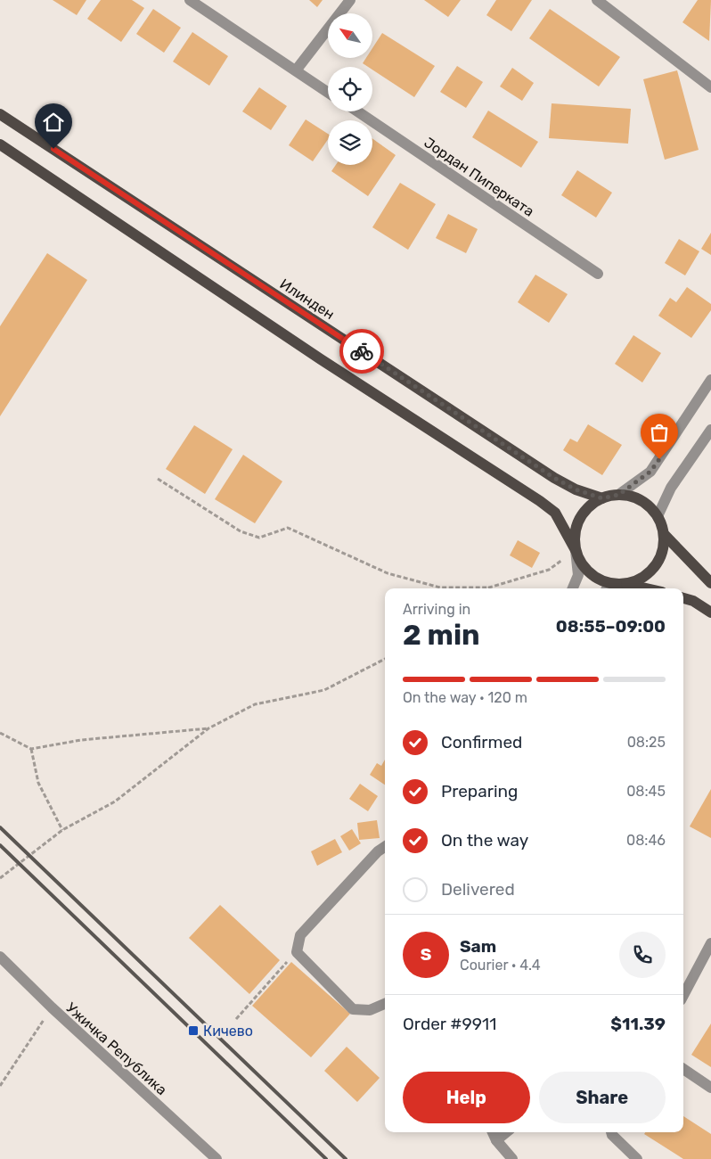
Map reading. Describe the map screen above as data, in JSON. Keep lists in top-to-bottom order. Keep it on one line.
{"streets":{"main road":["Илинден"],"street":["Јордан Пиперката","Ужичка Република"]},"places":{"transit":["Кичево"]},"north":"top left","page":{"heading":["2 min","Arriving in","08:55–09:00"],"panel":["Sam","Courier · 4.4","Order #9911","$11.39"],"bar":"On the way · 120 m","list":[["Confirmed","08:25"],["Preparing","08:45"],["On the way","08:46"],"Delivered"],"round":"S","buttons":["Help","Share"]}}
